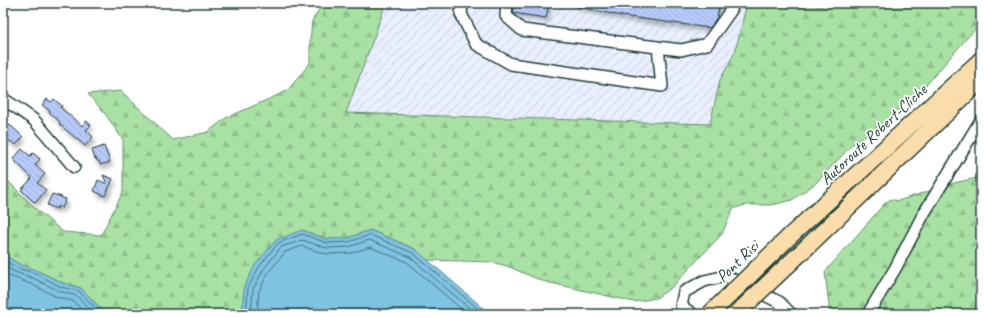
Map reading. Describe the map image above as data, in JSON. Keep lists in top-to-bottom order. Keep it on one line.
{"streets":{"highway":["Autoroute Robert-Cliche","Pont Risi"]},"crossings":[["Autoroute Robert-Cliche","Pont Risi"]]}
